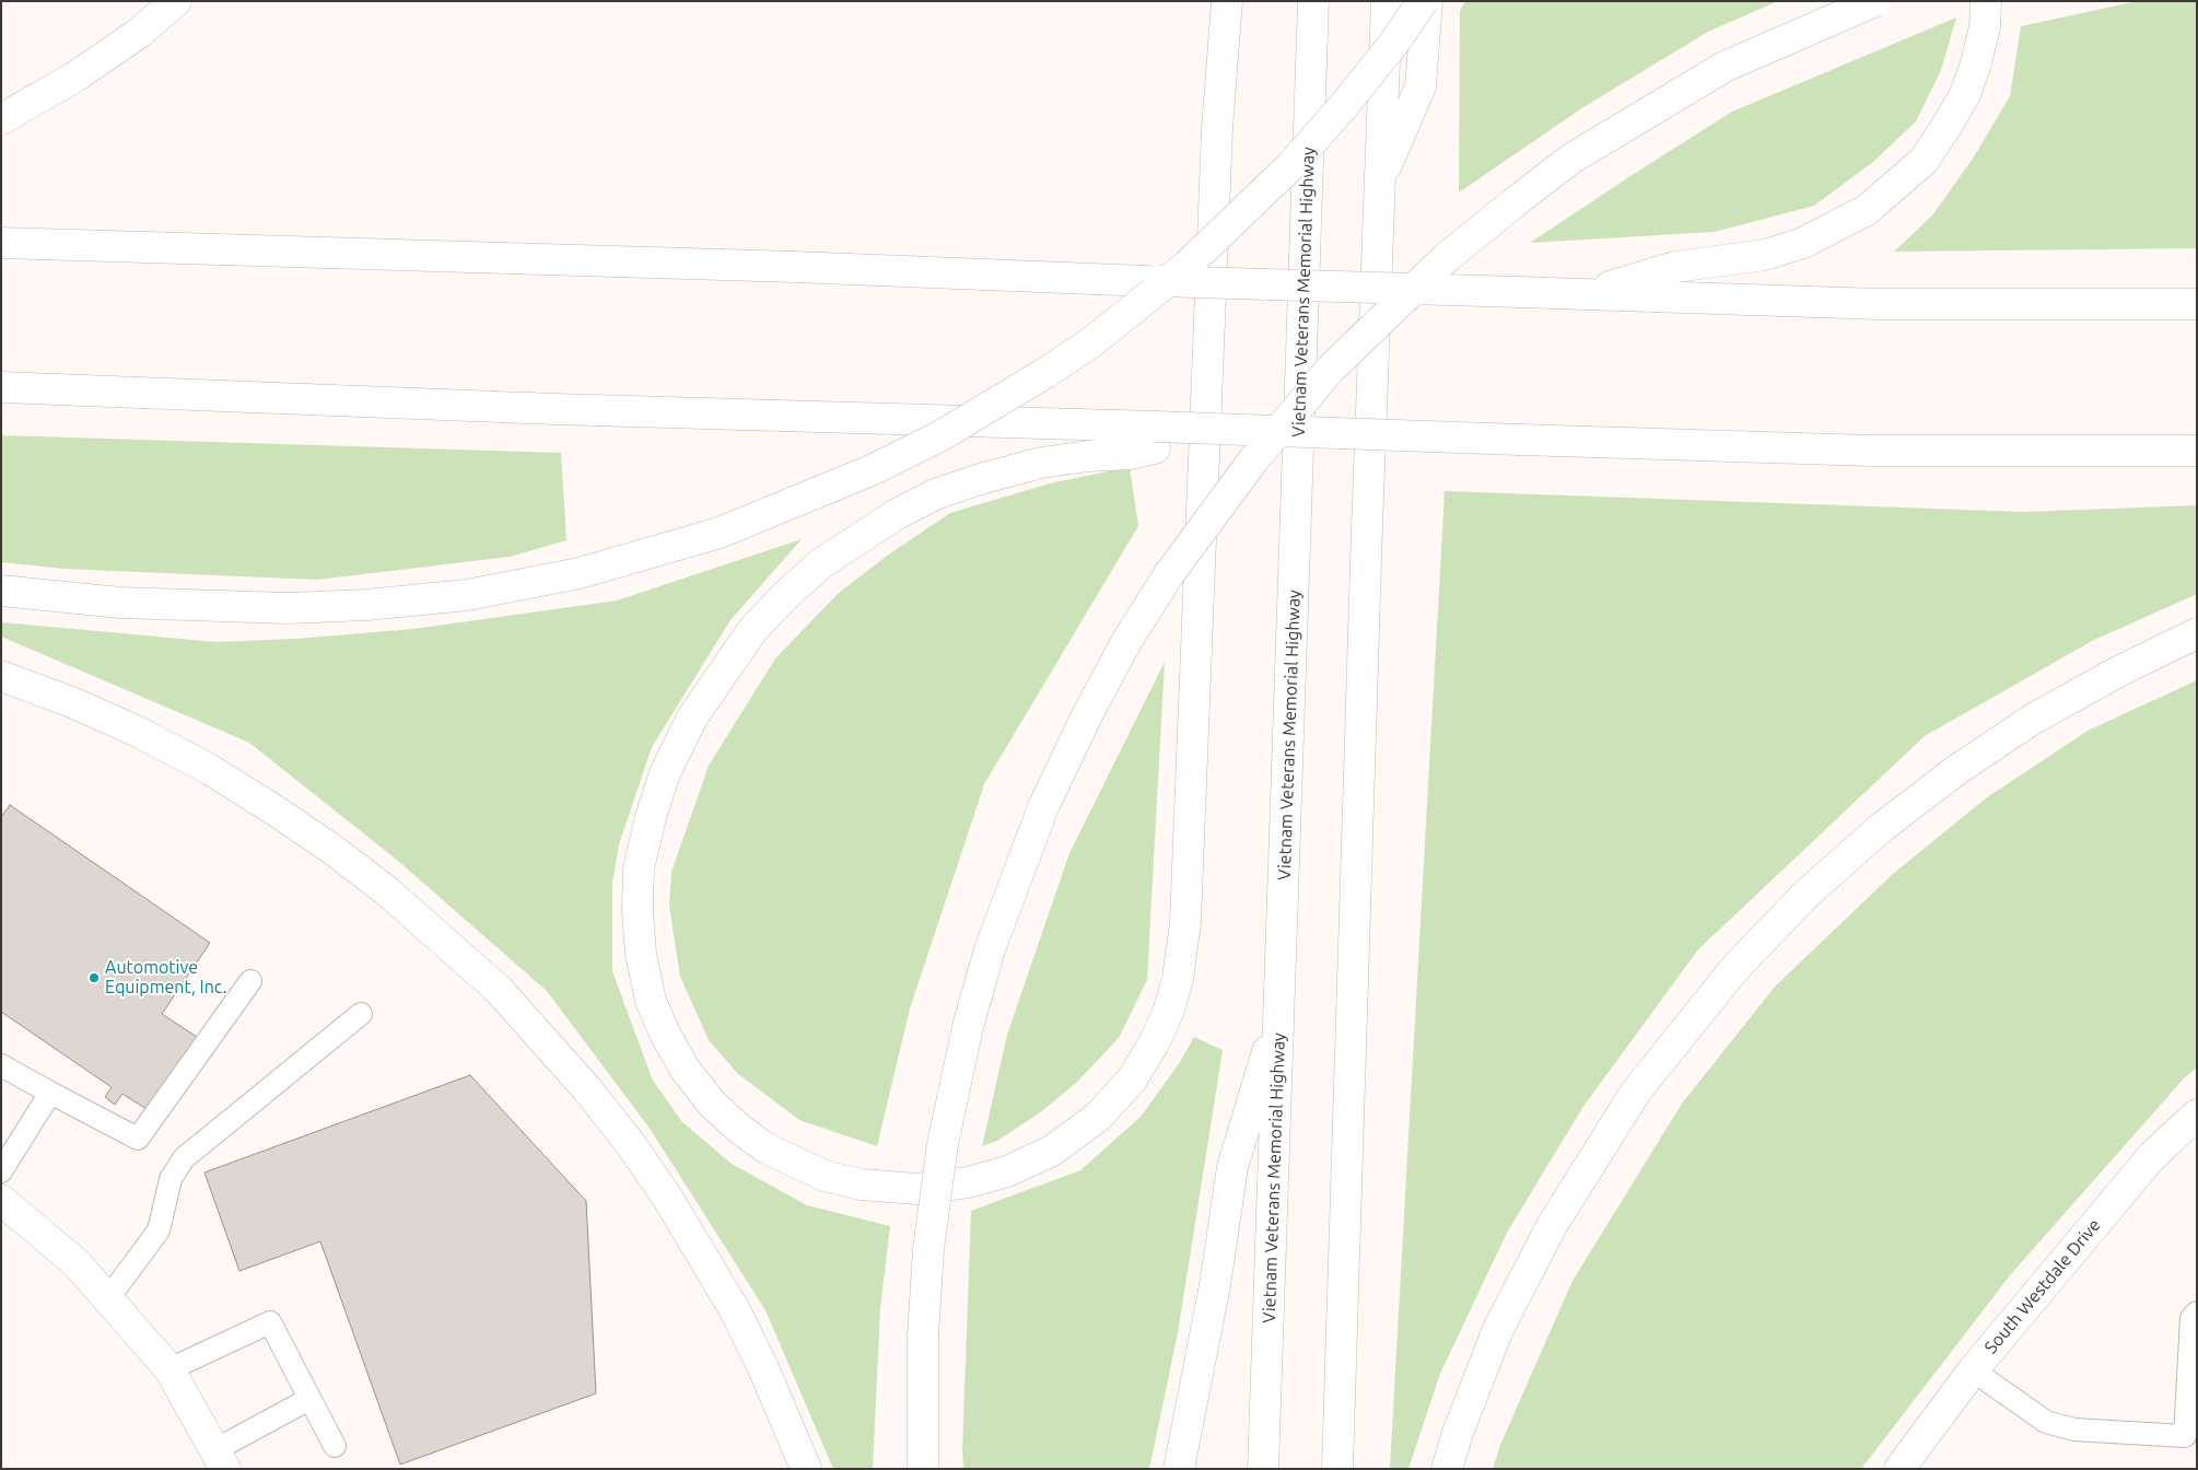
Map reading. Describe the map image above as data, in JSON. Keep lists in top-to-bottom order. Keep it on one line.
{"streets":{"main road":["Vietnam Veterans Memorial Highway","South Westdale Drive"]},"places":["Automotive Equipment, Inc."]}
